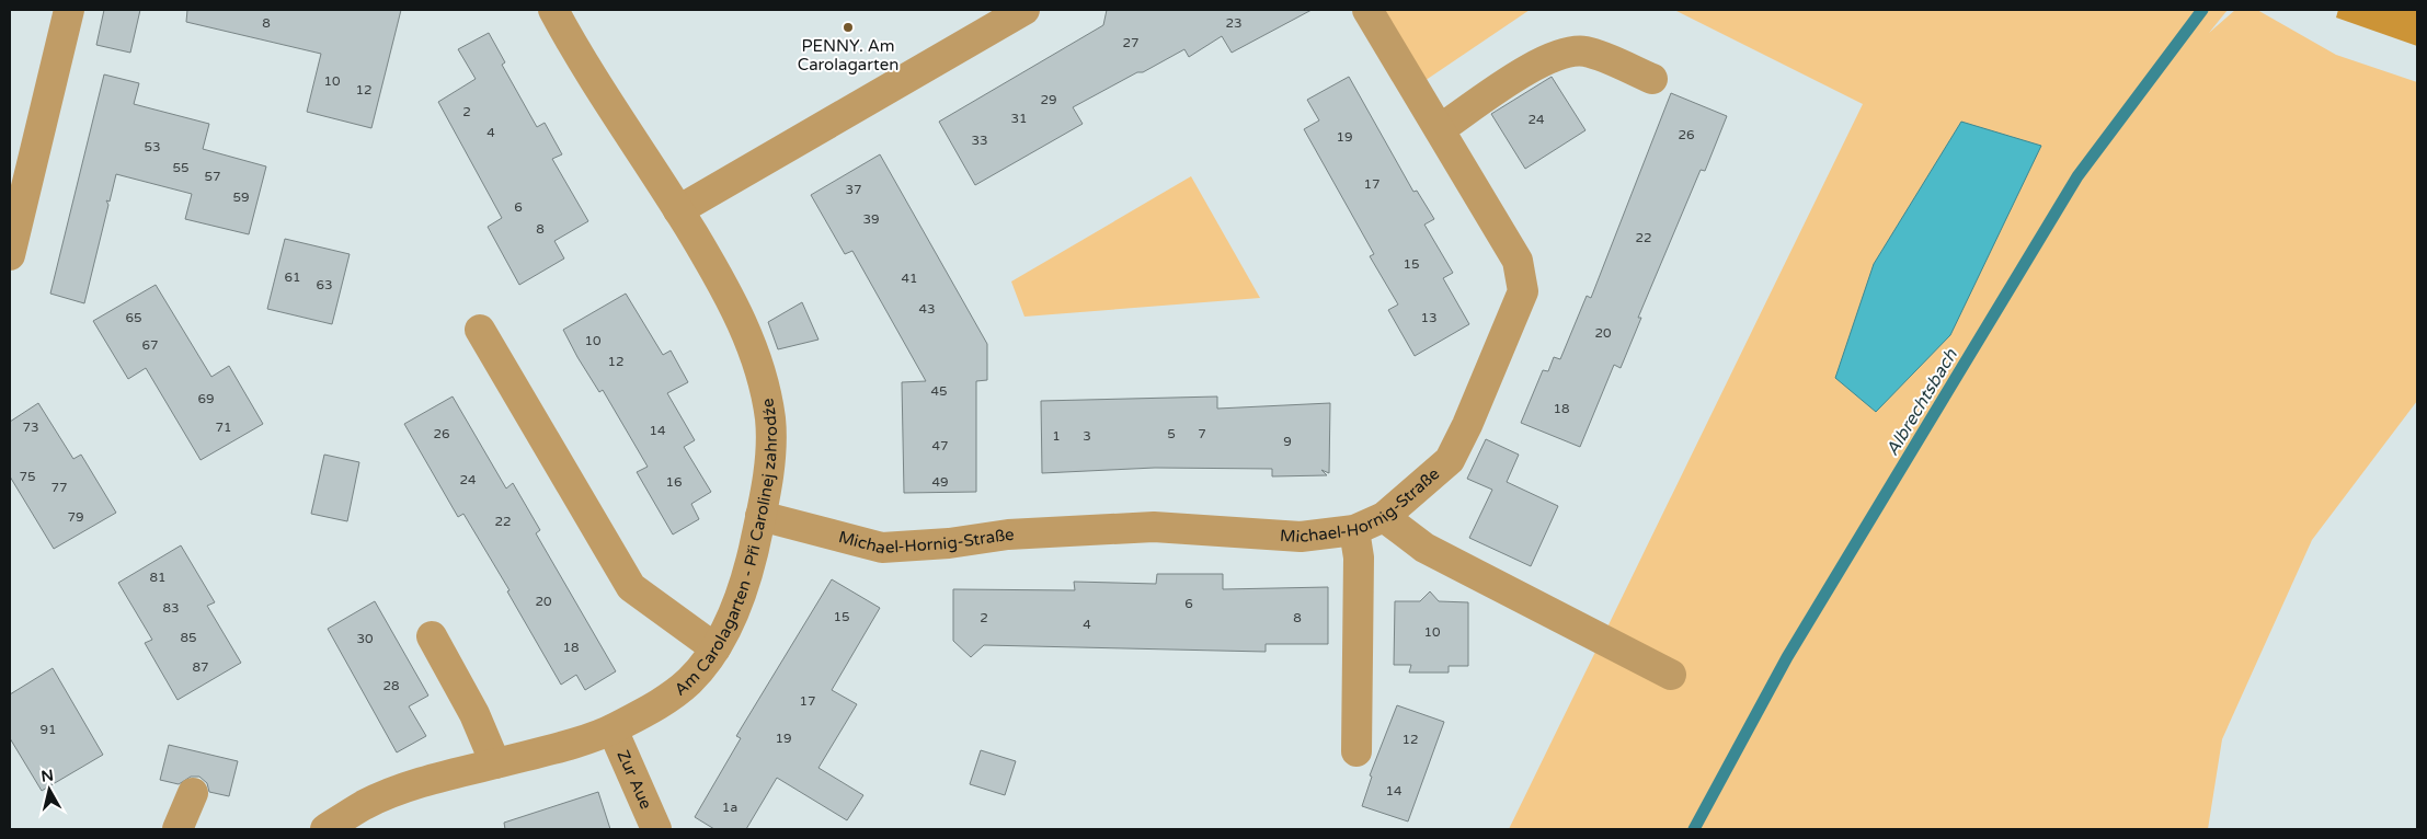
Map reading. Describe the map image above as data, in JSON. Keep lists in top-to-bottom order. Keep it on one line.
{"streets":{"street":["Michael-Hornig-Straße","Am Carolagarten - Při Carolinej zahrodźe","Zur Aue"]},"crossings":[["Michael-Hornig-Straße","Am Carolagarten - Při Carolinej zahrodźe"],["Am Carolagarten - Při Carolinej zahrodźe","Zur Aue"]],"water":["Albrechtsbach"],"places":["PENNY. Am Carolagarten"],"house_numbers":["8","23","27","10","12","29","2","31","24","4","26","19","33","53","55","57","17","37","59","6","39","8","22","15","61","41","63","43","65","13","20","10","67","12","45","69","18","73","71","14","26","5","7","1","3","9","47","75","24","16","49","77","79","22","81","20","6","83","15","2","8","4","10","85","30","18","87","28","17","91","19","12","14","1a"],"north":"top"}
